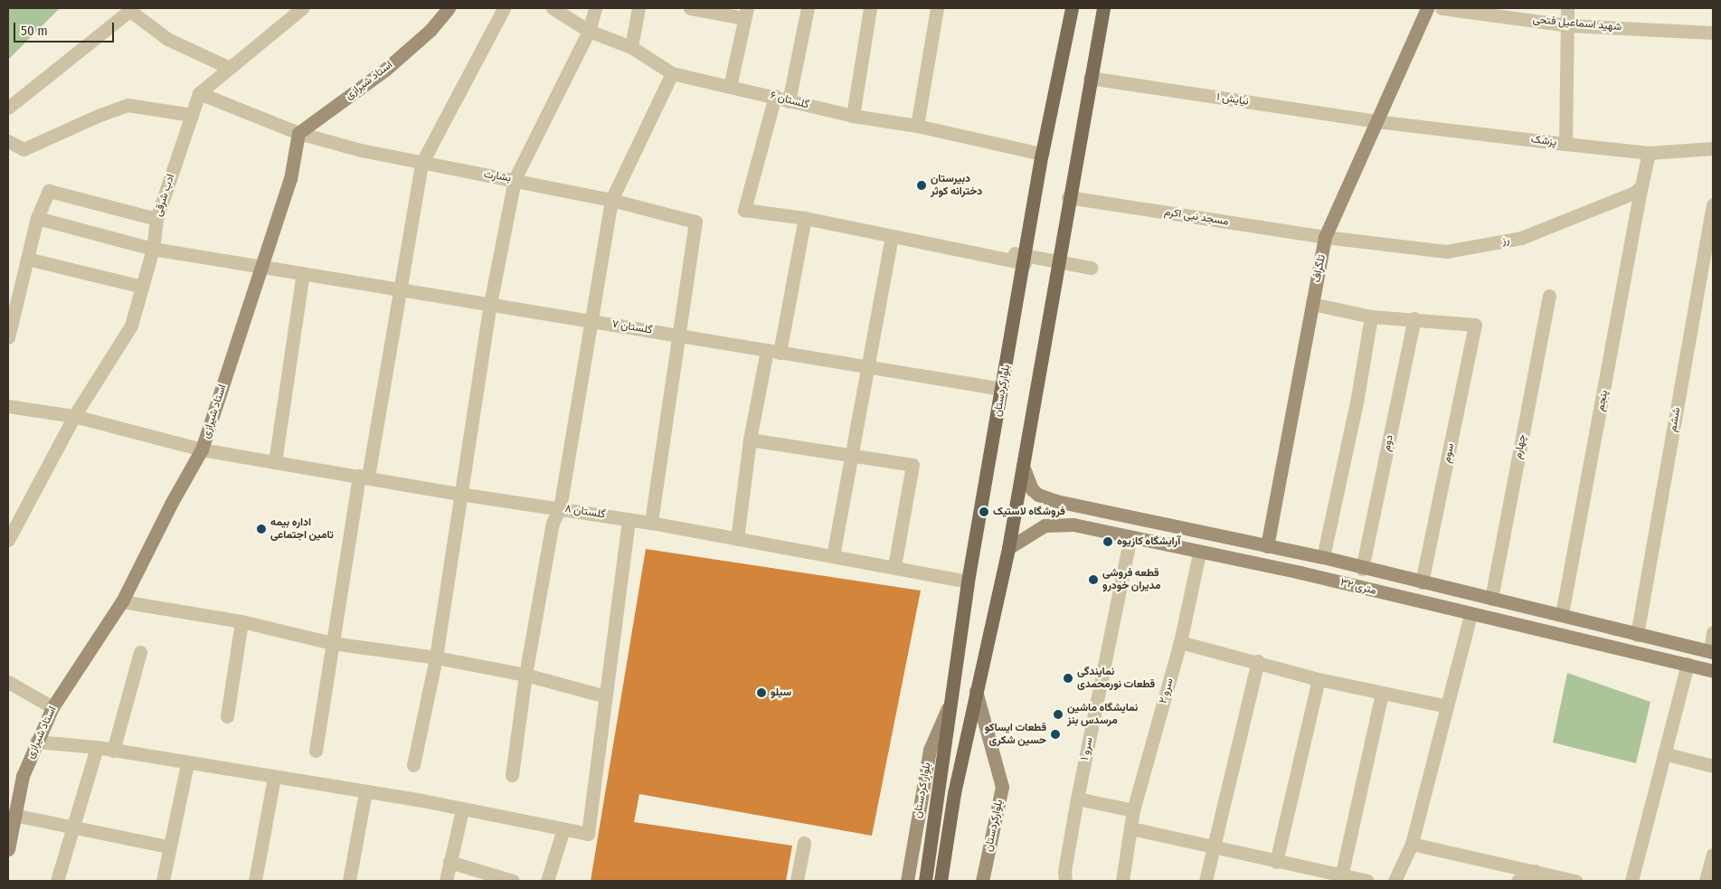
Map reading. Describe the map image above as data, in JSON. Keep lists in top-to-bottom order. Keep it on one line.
{"streets":{"main road":["بلوارکردستان"],"street":["شهید اسماعیل فتحی","استاد شیرازی","نیایش ۱","گلستان ۶","پزشک","بشارت","ادب شرقی","مسجد نبی اکرم","رز","تلگراف","گلستان ۷","پنجم","ششم","دوم","چهارم","سوم","گلستان ۸","۳۲ متری","سرو ۲","سرو ۱","بلوار کردستان"]},"crossings":[["استاد شیرازی","بشارت"],["استاد شیرازی","گلستان ۷"],["استاد شیرازی","گلستان ۸"],["نیایش ۱","پزشک"],["نیایش ۱","تلگراف"],["نیایش ۱","بلوارکردستان"],["گلستان ۶","بلوارکردستان"],["پزشک","تلگراف"],["بشارت","ادب شرقی"],["بشارت","گلستان ۷"],["ادب شرقی","گلستان ۷"],["ادب شرقی","گلستان ۸"],["مسجد نبی اکرم","رز"],["مسجد نبی اکرم","تلگراف"],["مسجد نبی اکرم","بلوارکردستان"],["رز","تلگراف"],["رز","پنجم"],["تلگراف","۳۲ متری"],["گلستان ۷","بلوارکردستان"],["بلوارکردستان","گلستان ۸"],["بلوارکردستان","۳۲ متری"],["بلوارکردستان","بلوار کردستان"],["پنجم","۳۲ متری"],["ششم","۳۲ متری"],["دوم","سوم"],["دوم","۳۲ متری"],["چهارم","۳۲ متری"],["سوم","۳۲ متری"],["۳۲ متری","سرو ۲"],["۳۲ متری","سرو ۱"]],"places":["دبیرستان دخترانه کوثر","فروشگاه لاستیک","اداره بیمه تامین اجتماعی","آرایشگاه کازیوه","قطعه فروشی مدیران خودرو","نمایندگی قطعات نورمحمدی","سیلو","نمایشگاه ماشین مرسدس بنز","قطعات ایساکو حسین شکری"],"scale_bar":"50 m"}
